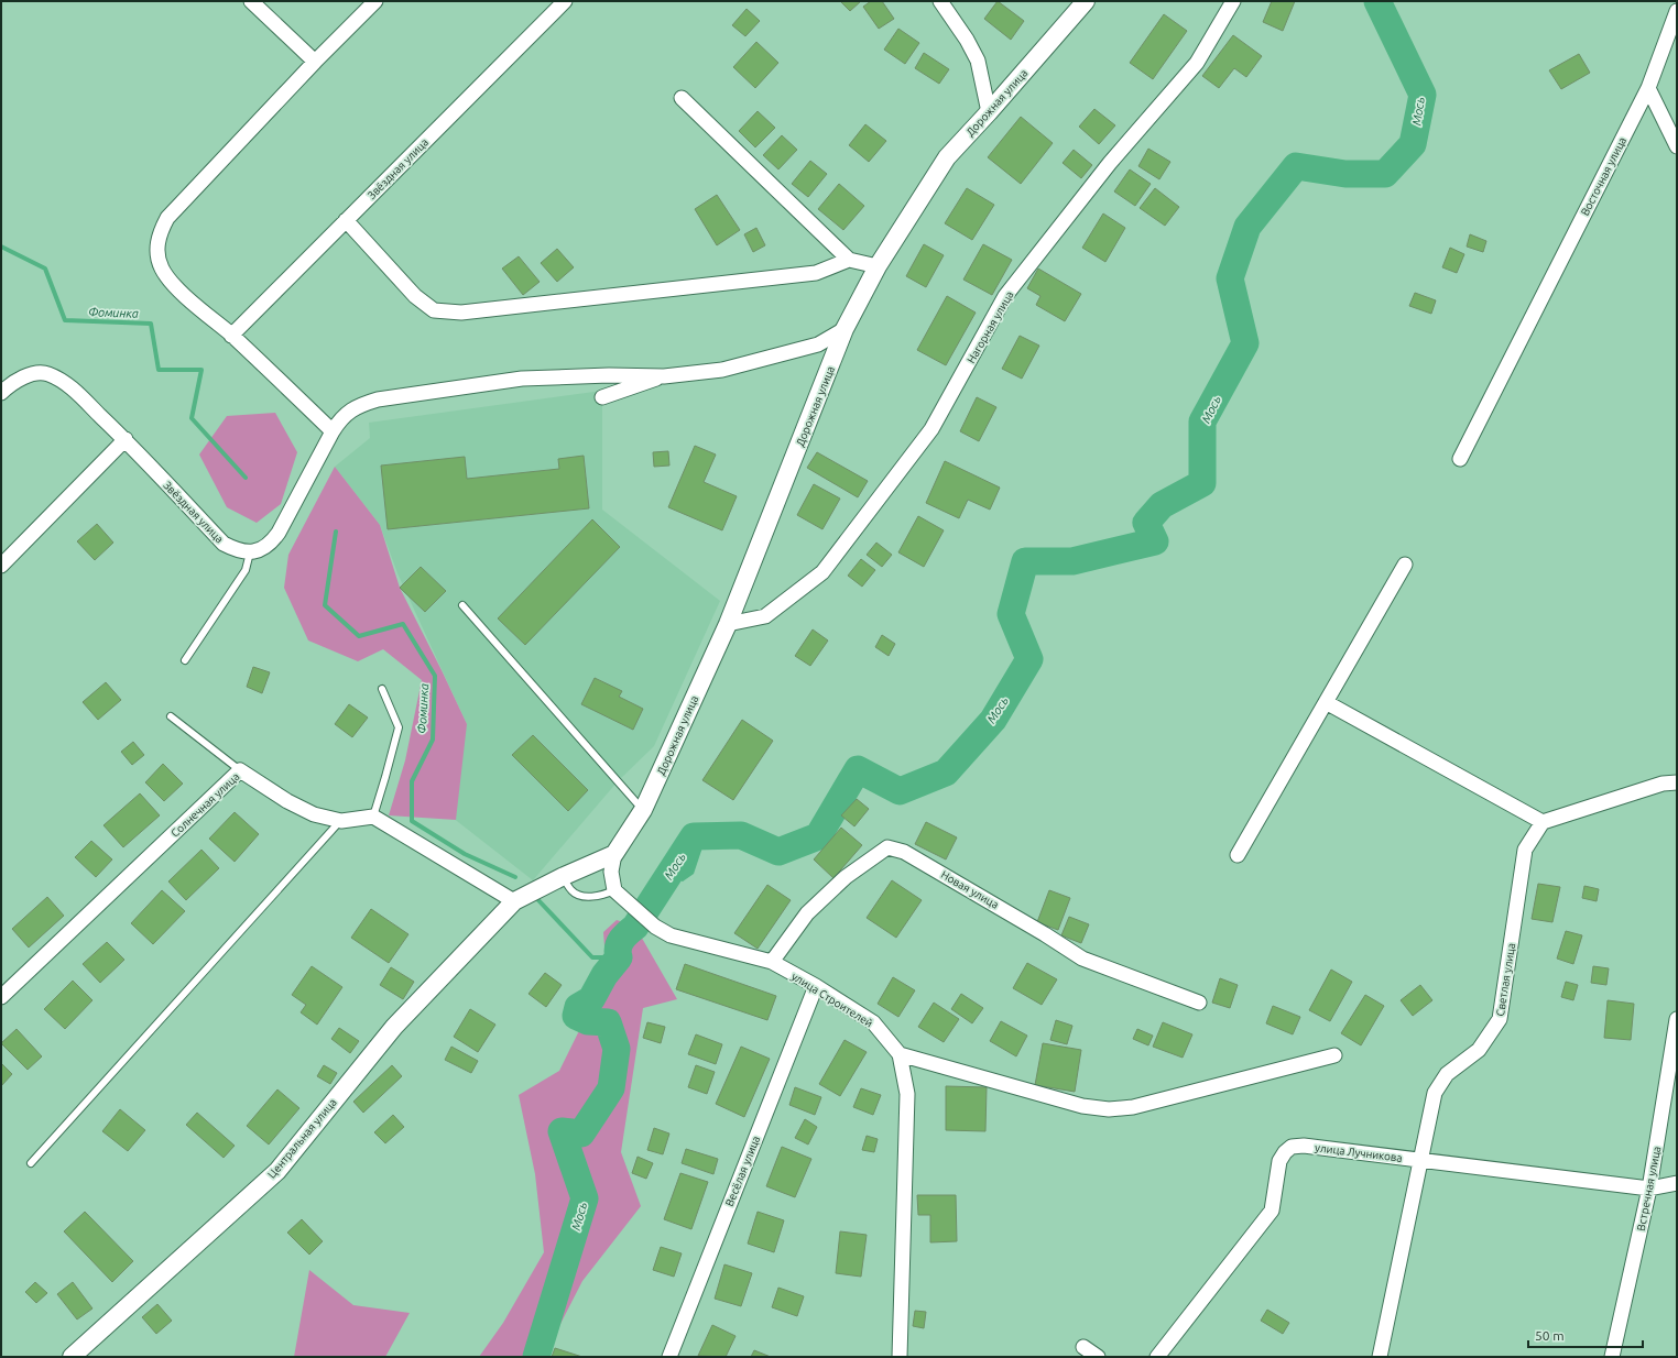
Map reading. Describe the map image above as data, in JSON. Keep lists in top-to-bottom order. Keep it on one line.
{"streets":{"street":["Дорожная улица","Звёздная улица","Восточная улица","Нагорная улица","Солнечная улица","Новая улица","Светлая улица","улица Строителей","Центральная улица","улица Лучникова","Весёлая улица","Встречная улица"]},"crossings":[["Дорожная улица","Нагорная улица"],["Дорожная улица","Центральная улица"],["Новая улица","улица Строителей"],["Светлая улица","улица Лучникова"],["улица Строителей","Весёлая улица"],["улица Лучникова","Встречная улица"]],"water":["Мось","Фоминка"],"scale_bar":"50 m"}
